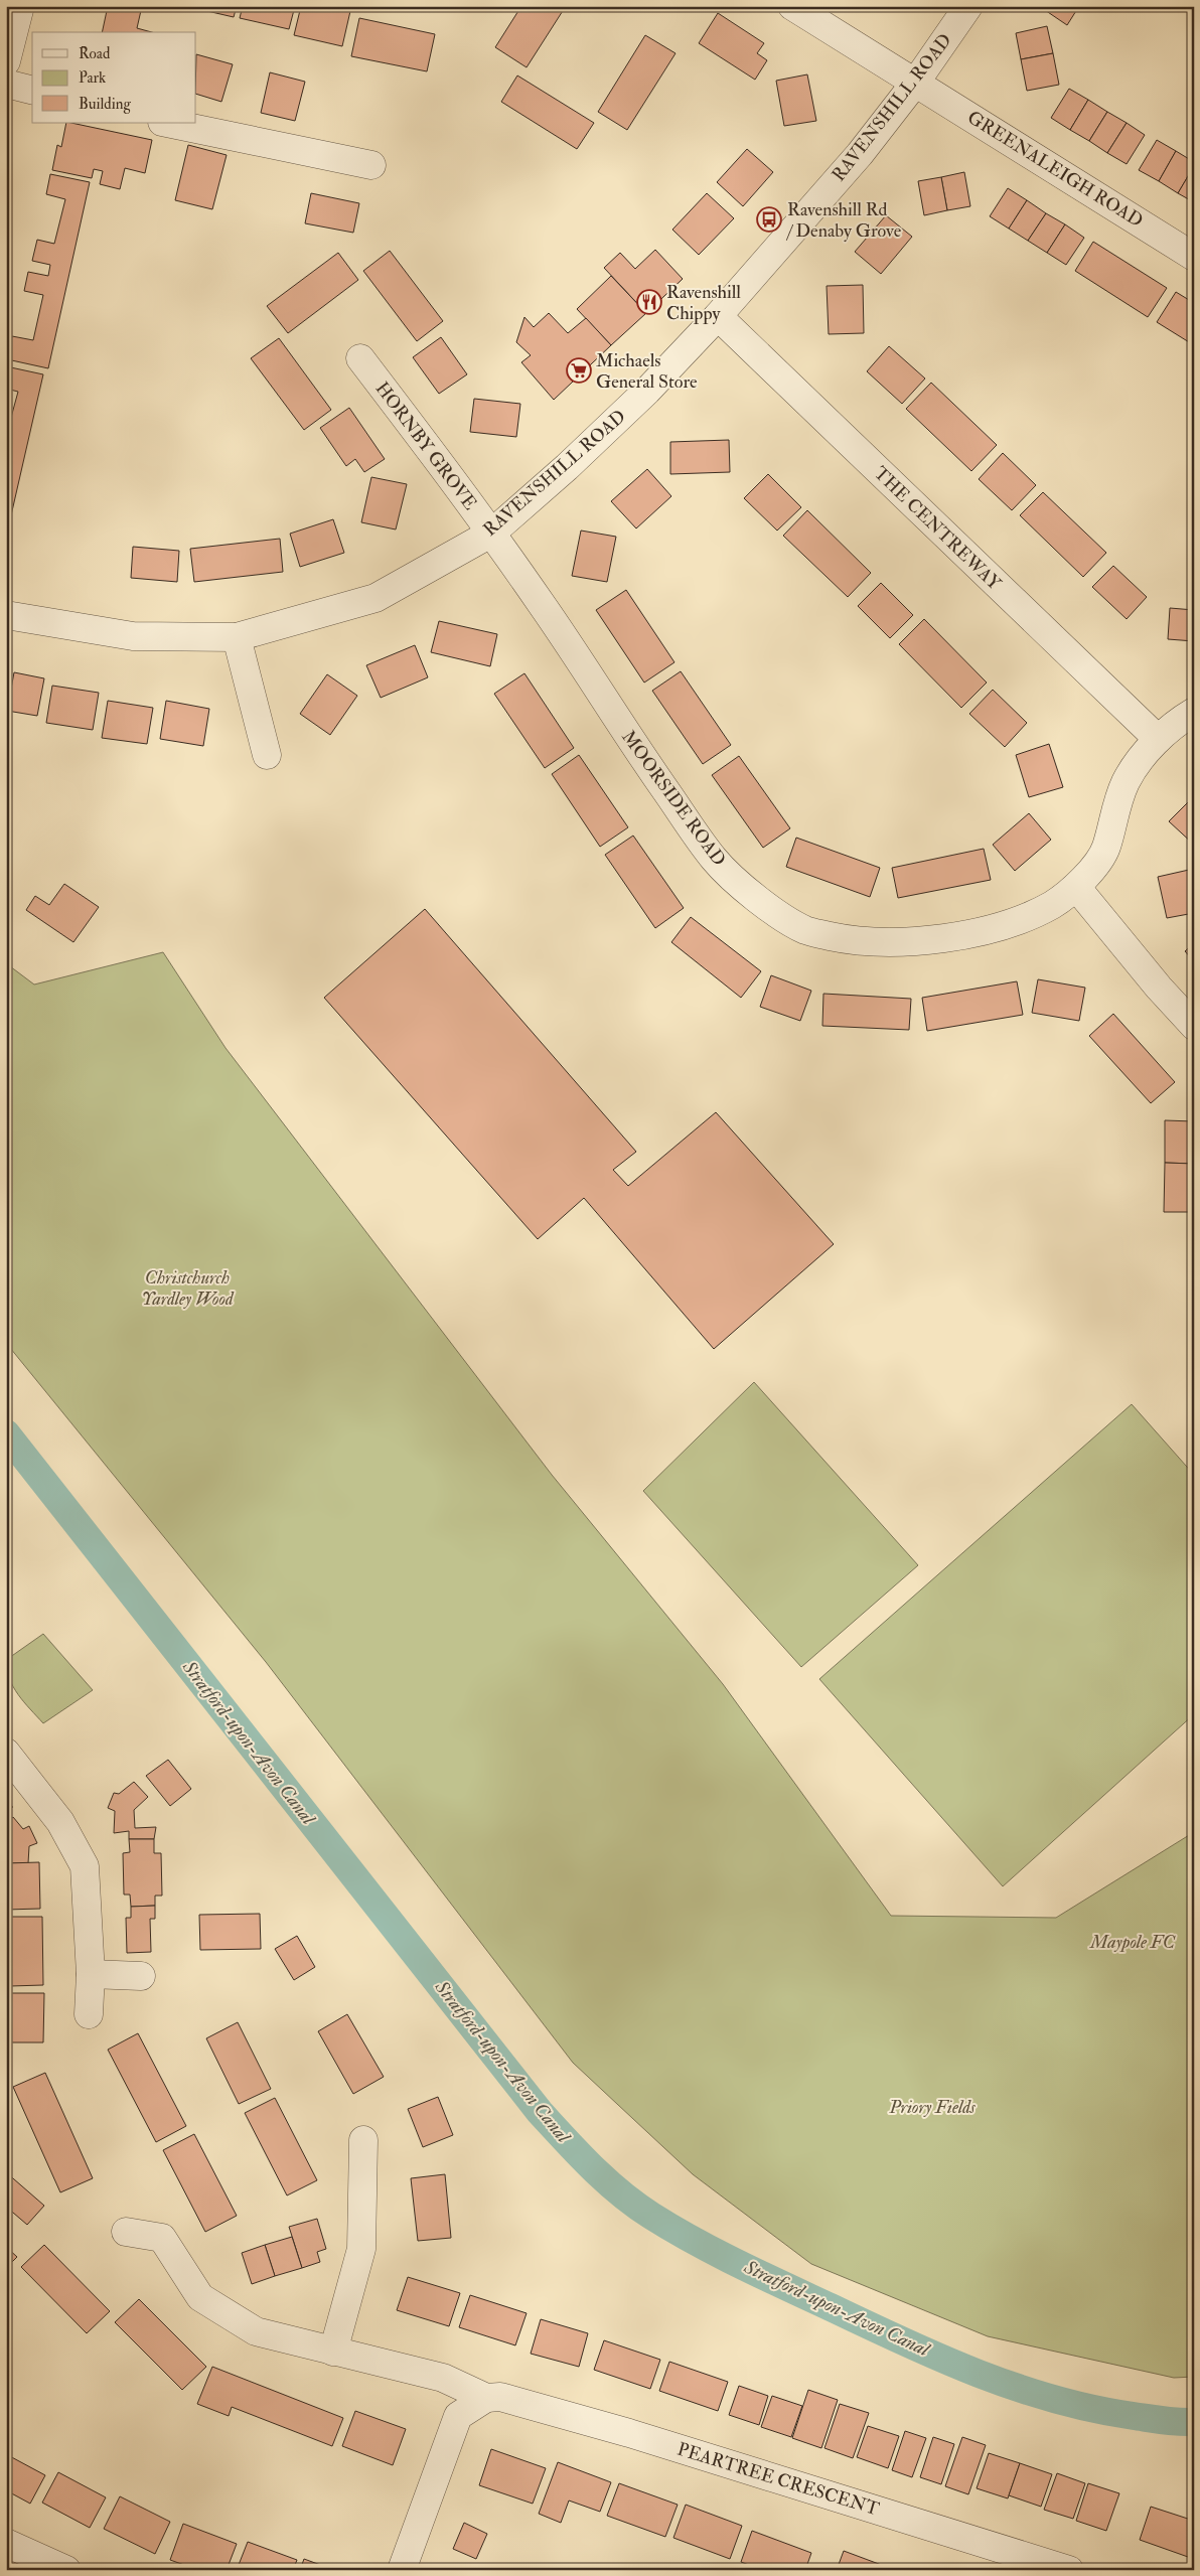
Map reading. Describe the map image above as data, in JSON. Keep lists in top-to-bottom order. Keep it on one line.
{"streets":{"street":["RAVENSHILL ROAD","GREENALEIGH ROAD","HORNBY GROVE","THE CENTREWAY","MOORSIDE ROAD","PEARTREE CRESCENT"]},"crossings":[["RAVENSHILL ROAD","GREENALEIGH ROAD"],["RAVENSHILL ROAD","HORNBY GROVE"],["RAVENSHILL ROAD","THE CENTREWAY"],["RAVENSHILL ROAD","MOORSIDE ROAD"],["HORNBY GROVE","MOORSIDE ROAD"]],"water":["Stratford-upon-Avon Canal"],"parks":["Christchurch Yardley Wood","Maypole FC","Priory Fields"],"places":{"bus stop":["Ravenshill Rd / Denaby Grove"],"restaurant":["Ravenshill Chippy"],"supermarket":["Michaels General Store"]},"legend":["Road","Park","Building"]}
